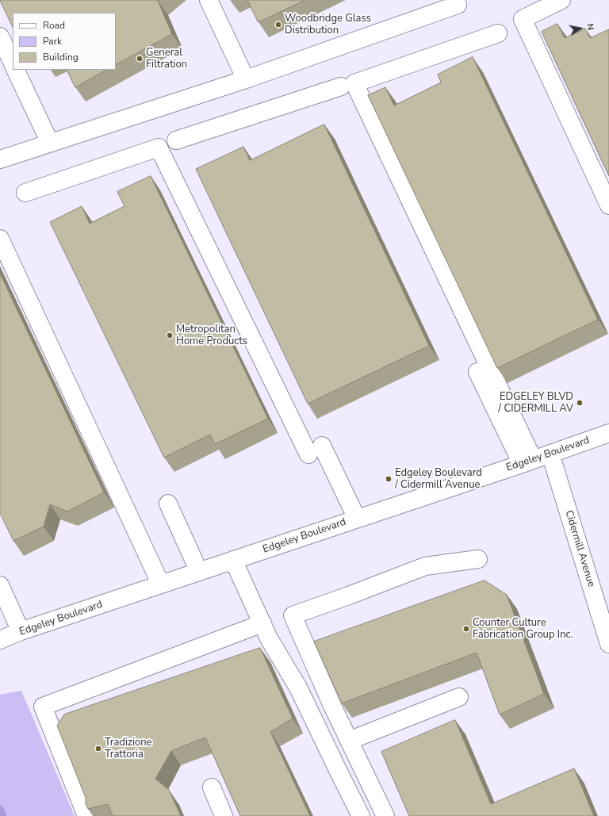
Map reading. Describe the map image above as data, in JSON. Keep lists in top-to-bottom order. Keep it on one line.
{"streets":{"street":["Edgeley Boulevard","Cidermill Avenue"]},"crossings":[["Edgeley Boulevard","Cidermill Avenue"]],"places":["Woodbridge Glass Distribution","General Filtration","Metropolitan Home Products","EDGELEY BLVD / CIDERMILL AV","Edgeley Boulevard / Cidermill Avenue","Counter Culture Fabrication Group Inc.","Tradizione Trattoria"],"legend":["Road","Park","Building"],"north":"right"}
